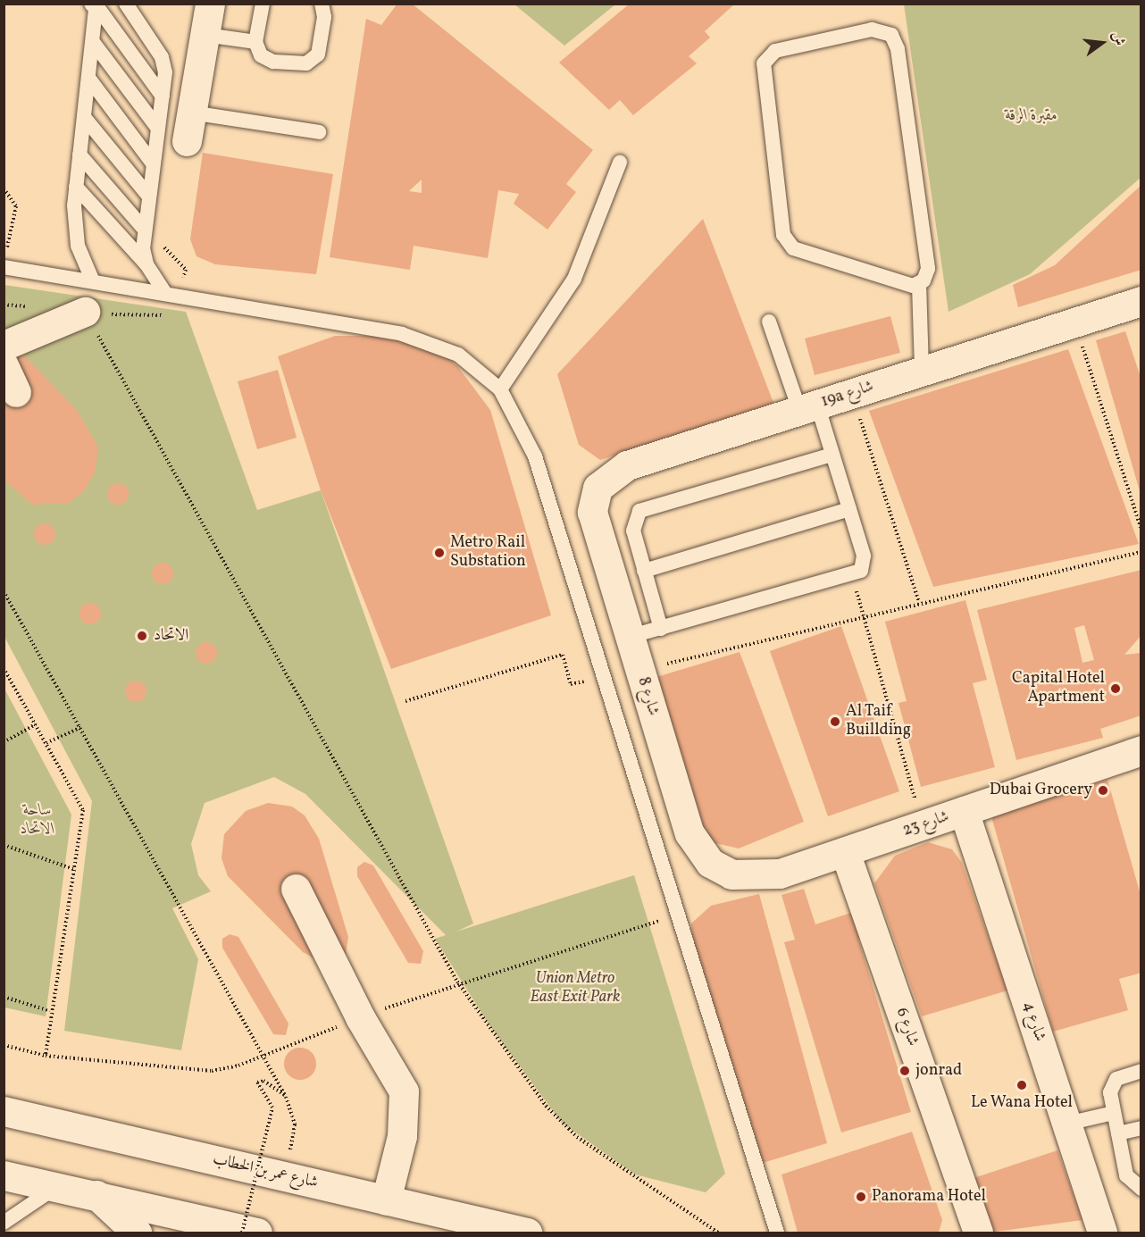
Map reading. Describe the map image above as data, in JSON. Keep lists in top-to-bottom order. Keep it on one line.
{"streets":{"street":["19a شارع","شارع 8","شارع 23","شارع 4","شارع 6","شارع عمر بن الخطاب"]},"crossings":[["19a شارع","شارع 8"],["شارع 8","شارع 23"],["شارع 23","شارع 4"],["شارع 23","شارع 6"]],"parks":["مقبرة الرقة","ساحة الاتحاد","Union Metro East Exit Park"],"places":["Metro Rail Substation","الاتحاد","Capital Hotel Apartment","Al Taif Buillding","Dubai Grocery","jonrad","Le Wana Hotel","Panorama Hotel"],"north":"right"}
